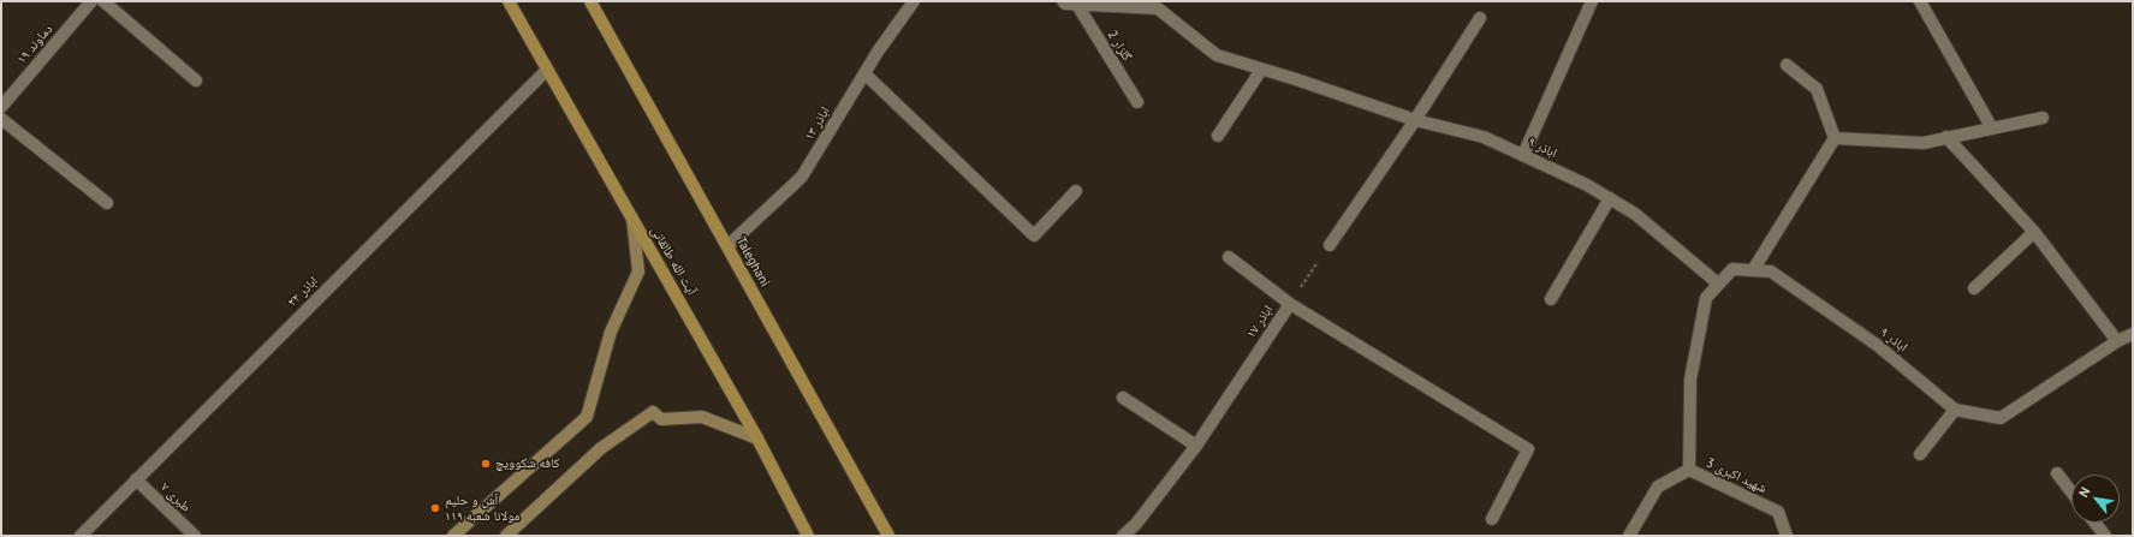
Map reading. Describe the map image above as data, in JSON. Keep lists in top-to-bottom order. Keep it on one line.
{"streets":{"main road":["آیت الله طالقانی","Taleghani"],"street":["دماوند ۱۹","گلزار 2","اباذر ۱۳","اباذر ۹","اباذر ۲۲","اباذر ۱۷","شهید اکبری 3","طبری ۷"]},"crossings":[["گلزار 2","اباذر ۹"],["اباذر ۱۳","Taleghani"],["آیت الله طالقانی","اباذر ۲۲"],["اباذر ۲۲","طبری ۷"]],"places":["کافه شکوویچ","آش و حلیم مولانا شعبه ۱۱۹"],"north":"top left"}
